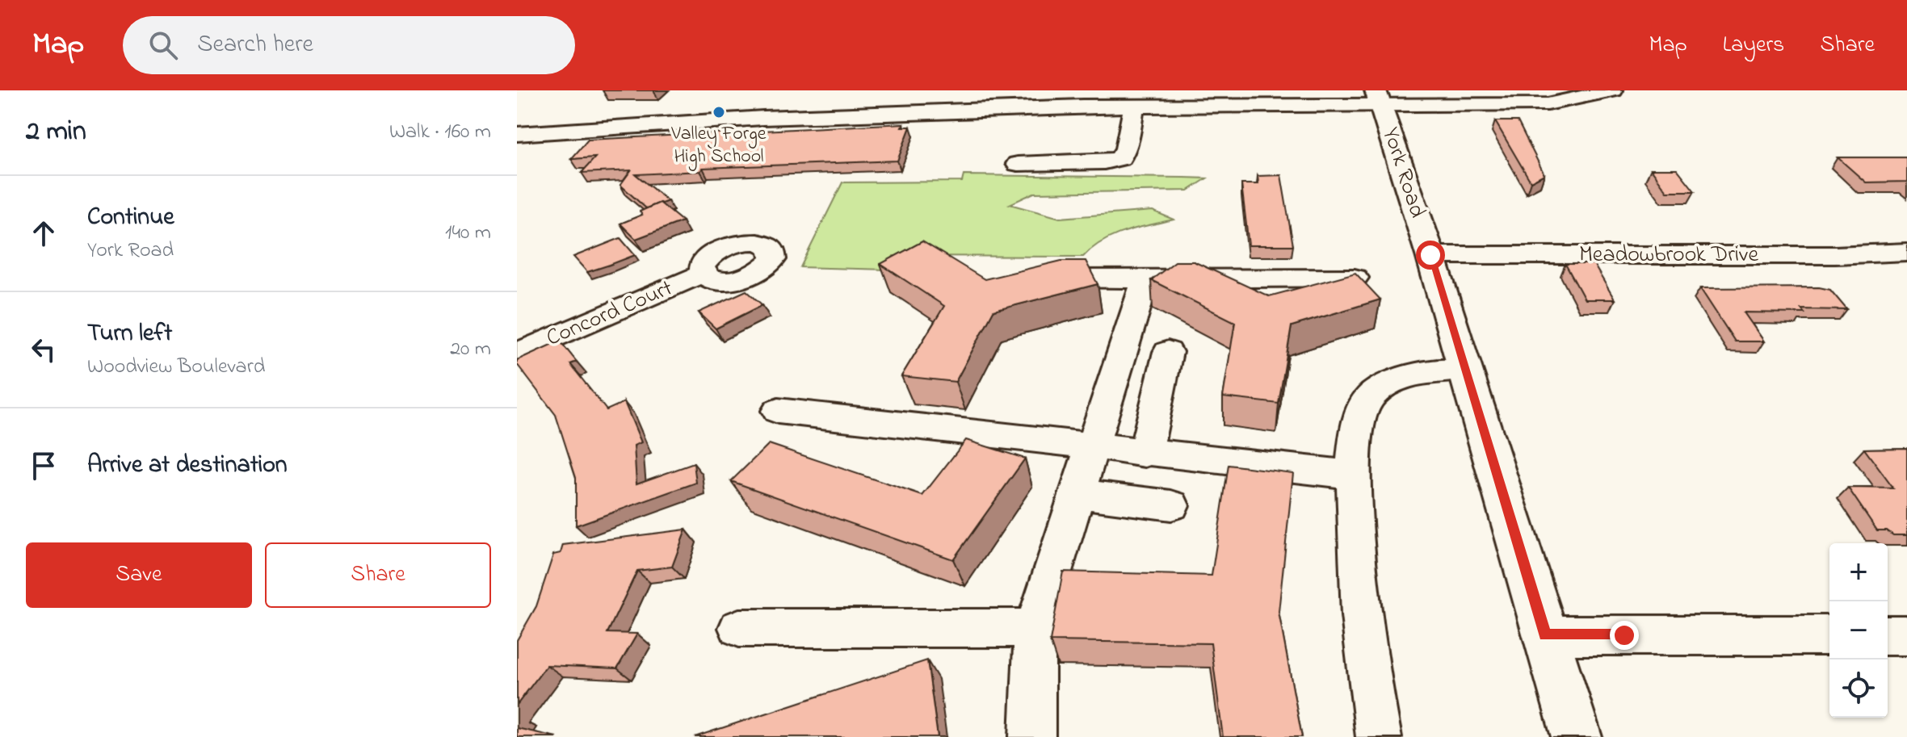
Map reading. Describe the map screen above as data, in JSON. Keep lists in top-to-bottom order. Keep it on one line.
{"streets":{"main road":["York Road"],"street":["Meadowbrook Drive","Concord Court"]},"crossings":[["York Road","Meadowbrook Drive"]],"places":["Valley Forge High School"],"page":{"header":"Map","search":"Search here","nav":["Map","Layers","Share"],"heading":["2 min","Walk · 160 m"],"list":[["Continue","York Road","140 m"],["Turn left","Woodview Boulevard","20 m"],"Arrive at destination"],"buttons":["Save","Share"],"map_buttons":["+","−"]}}
